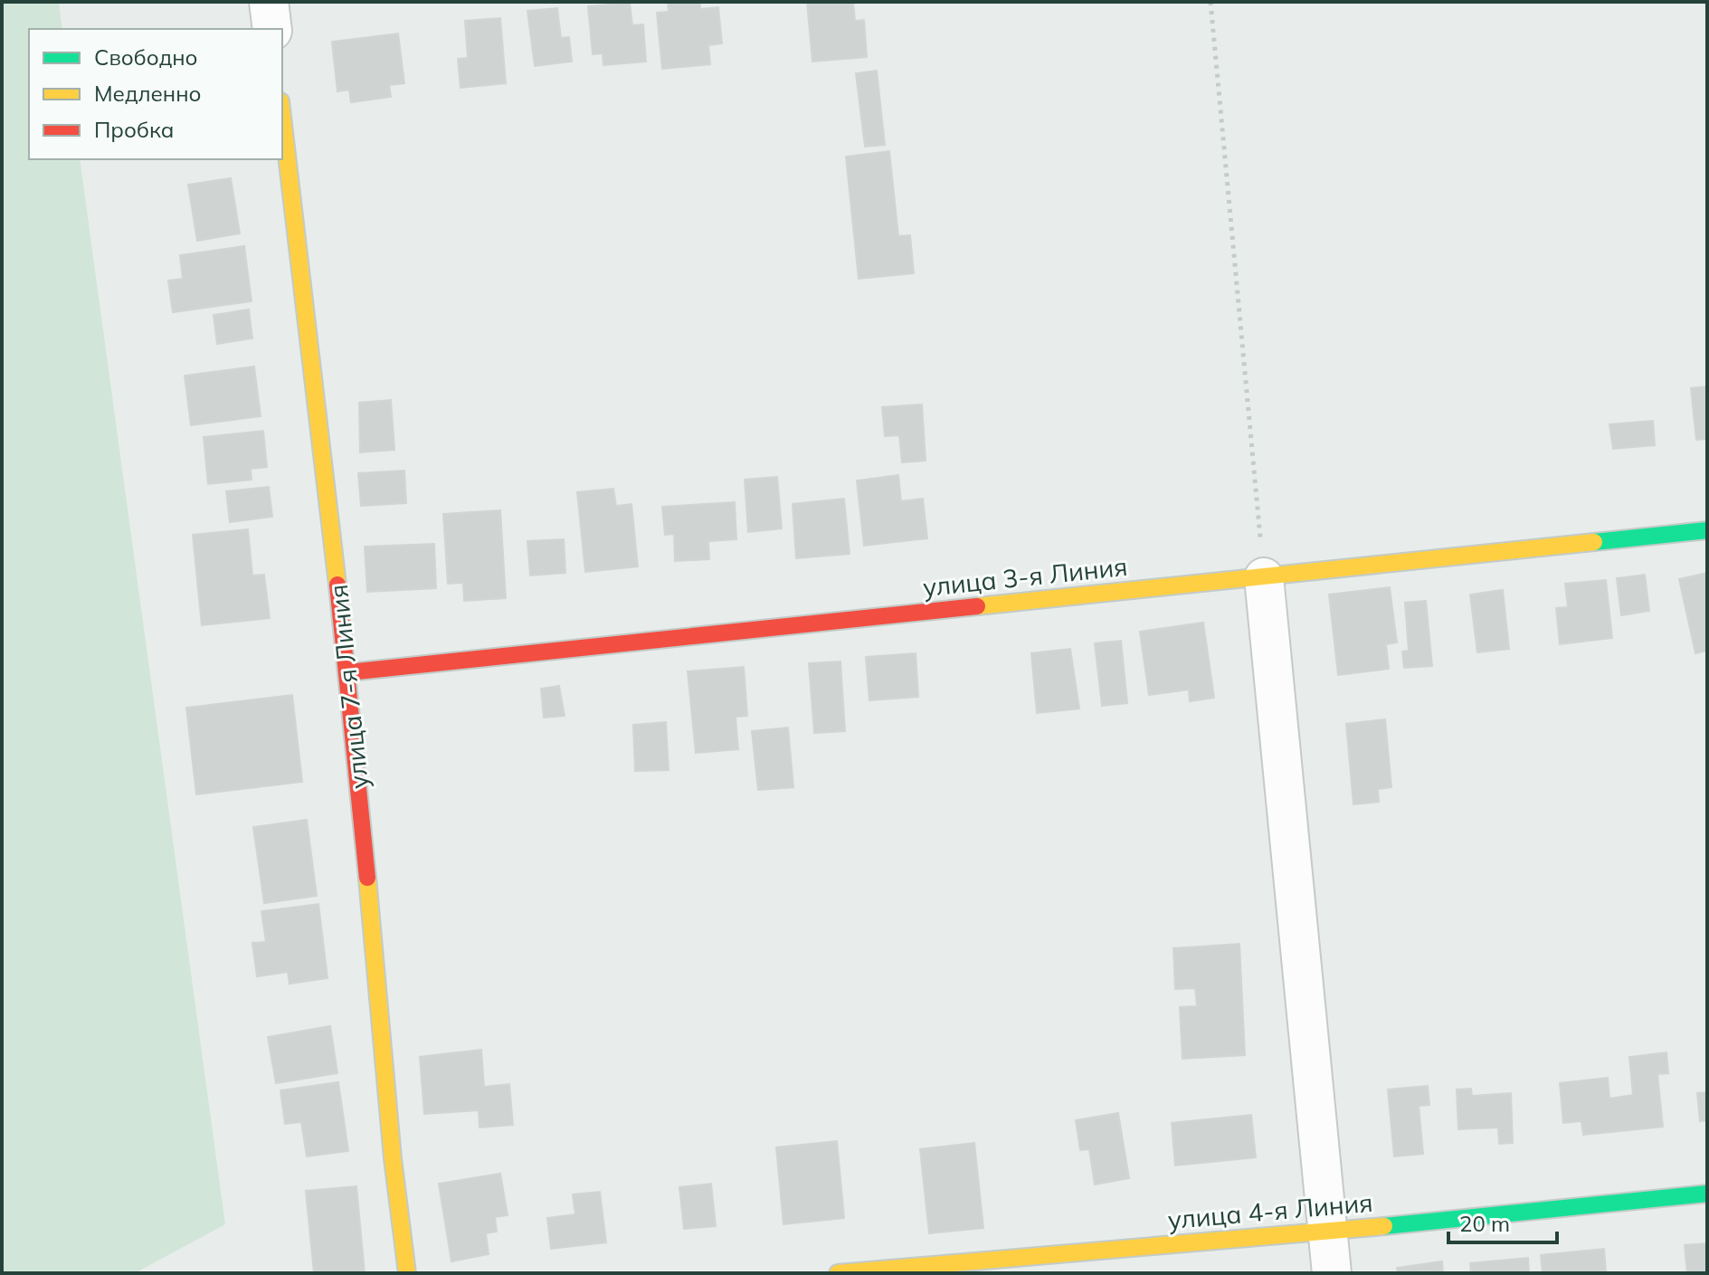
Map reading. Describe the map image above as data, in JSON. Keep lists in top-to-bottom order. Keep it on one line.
{"streets":{"street":["улица 3-я Линия","улица 7-я Линия","улица 4-я Линия"]},"crossings":[["улица 3-я Линия","улица 7-я Линия"]],"legend":["Свободно","Медленно","Пробка"],"scale_bar":"20 m"}
